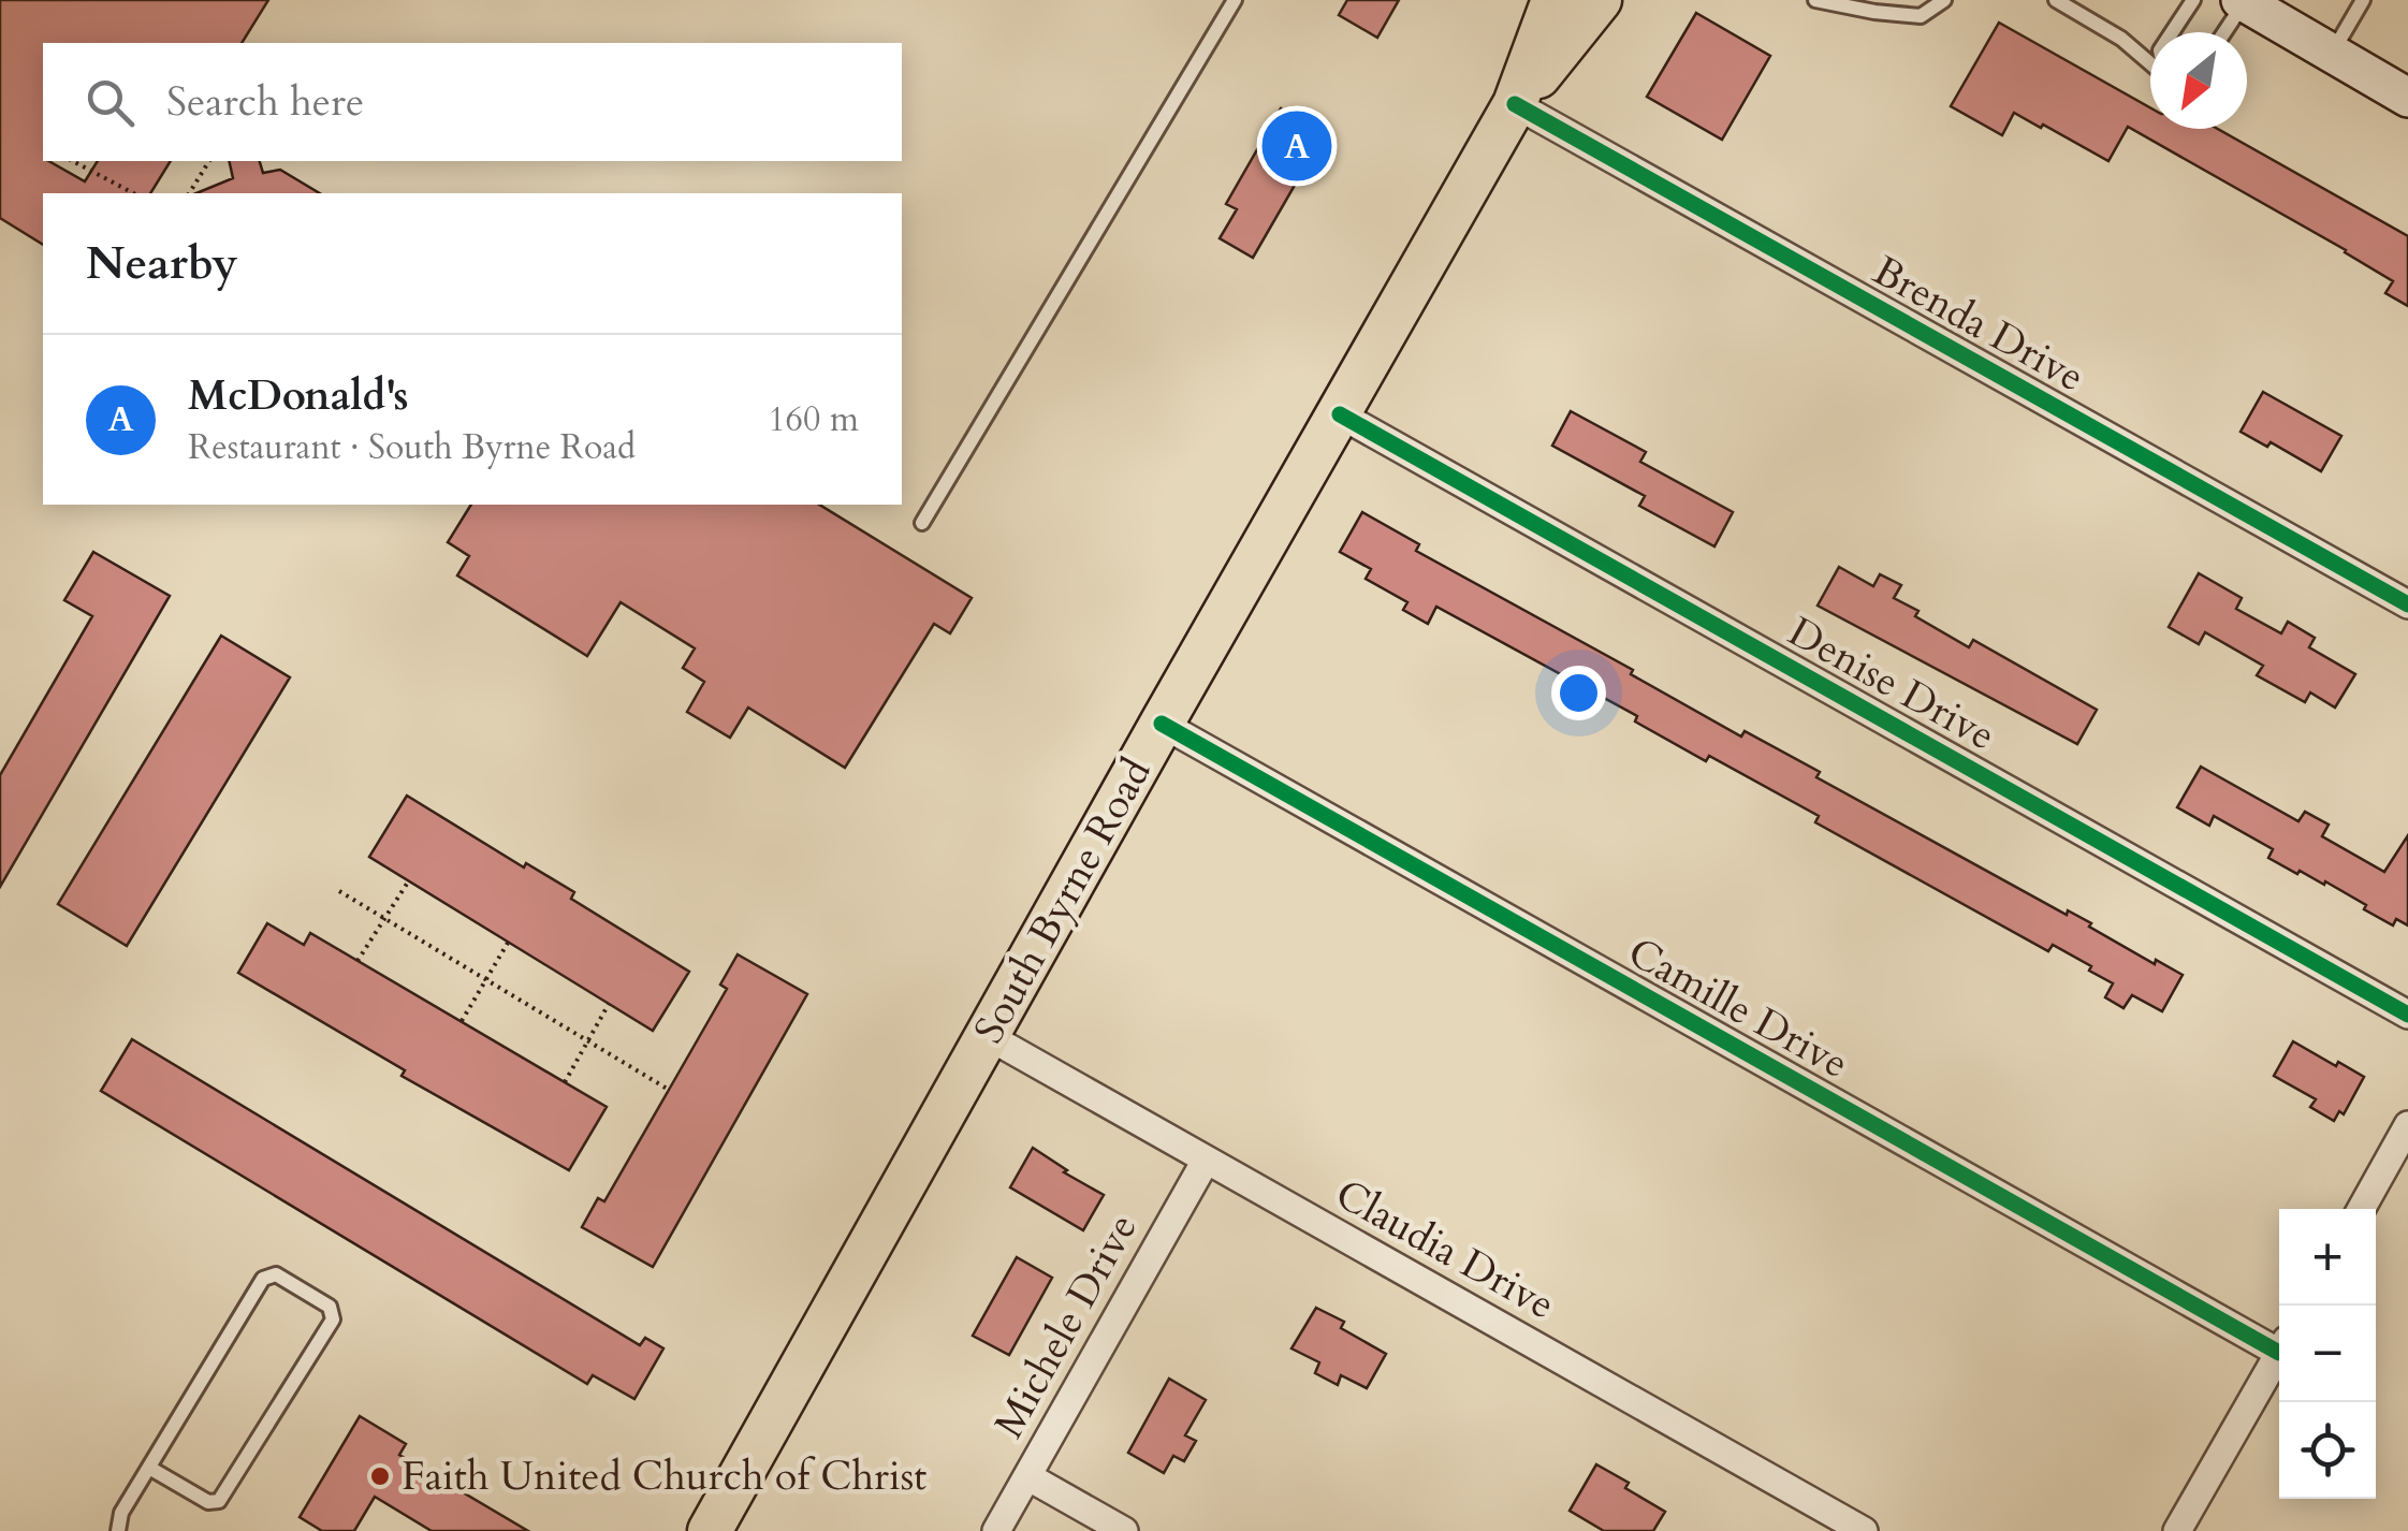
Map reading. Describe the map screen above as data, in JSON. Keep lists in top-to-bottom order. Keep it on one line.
{"streets":{"main road":["South Byrne Road"],"street":["Brenda Drive","Denise Drive","Camille Drive","Claudia Drive","Michele Drive"]},"crossings":[["Brenda Drive","South Byrne Road"],["Denise Drive","South Byrne Road"],["South Byrne Road","Camille Drive"],["South Byrne Road","Claudia Drive"],["Claudia Drive","Michele Drive"]],"places":["Faith United Church of Christ"],"north":"bottom left","page":{"search":"Search here","pins":"A","heading":"Nearby","list":[{"mark":"A","name":"McDonald's","note":"Restaurant · South Byrne Road","value":"160 m"}],"map_buttons":["+","−"]}}
